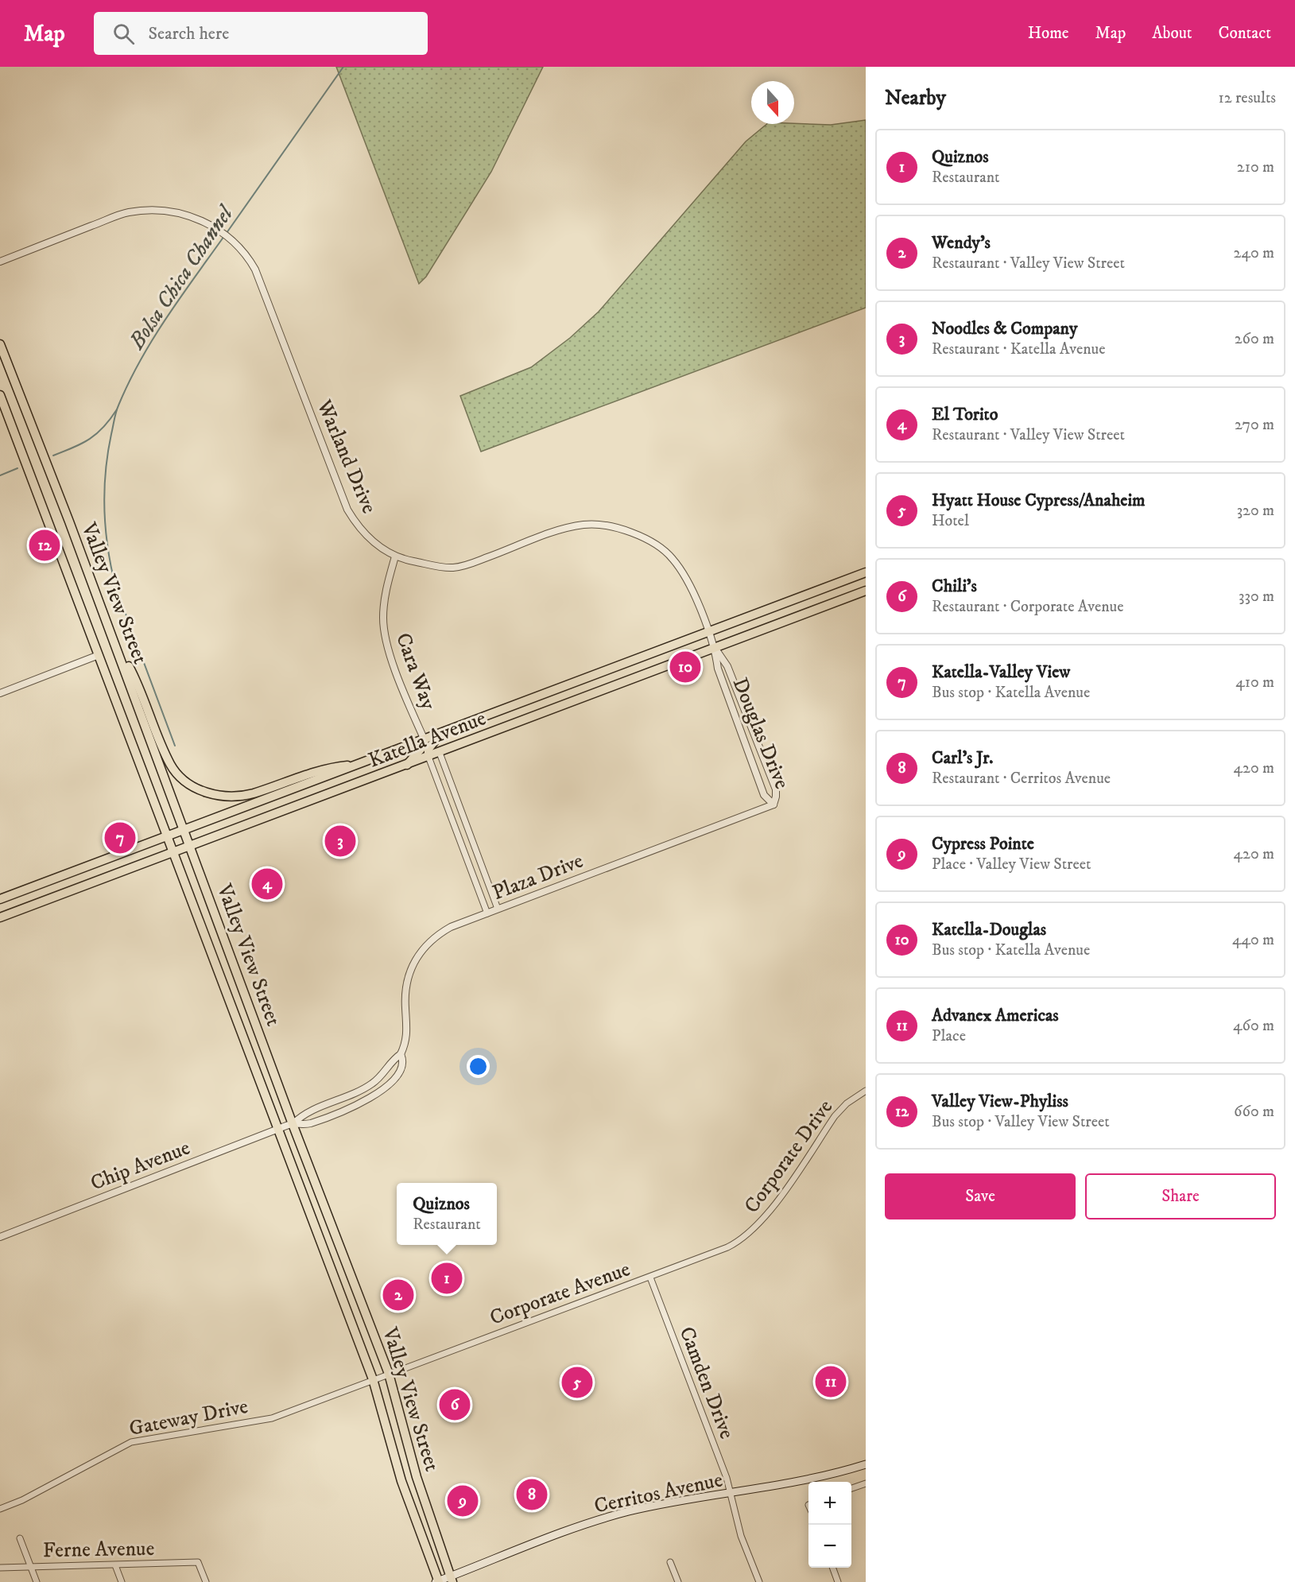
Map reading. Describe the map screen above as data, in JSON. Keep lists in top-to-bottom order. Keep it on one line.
{"streets":{"main road":["Valley View Street","Katella Avenue","Cerritos Avenue"],"street":["Warland Drive","Cara Way","Douglas Drive","Plaza Drive","Corporate Drive","Chip Avenue","Corporate Avenue","Camden Drive","Gateway Drive","Ferne Avenue"]},"crossings":[["Warland Drive","Cara Way"],["Warland Drive","Douglas Drive"],["Warland Drive","Katella Avenue"],["Valley View Street","Katella Avenue"],["Valley View Street","Plaza Drive"],["Valley View Street","Chip Avenue"],["Valley View Street","Corporate Avenue"],["Valley View Street","Gateway Drive"],["Valley View Street","Cerritos Avenue"],["Cara Way","Katella Avenue"],["Douglas Drive","Katella Avenue"],["Douglas Drive","Plaza Drive"],["Plaza Drive","Chip Avenue"],["Corporate Drive","Corporate Avenue"],["Corporate Avenue","Camden Drive"],["Corporate Avenue","Gateway Drive"],["Camden Drive","Cerritos Avenue"]],"water":["Bolsa Chica Channel"],"north":"bottom","page":{"header":"Map","search":"Search here","nav":["Home","Map","About","Contact"],"heading":["Nearby","12 results"],"list":[{"mark":"1","name":"Quiznos","note":"Restaurant","value":"210 m"},{"mark":"2","name":"Wendy's","note":"Restaurant · Valley View Street","value":"240 m"},{"mark":"3","name":"Noodles & Company","note":"Restaurant · Katella Avenue","value":"260 m"},{"mark":"4","name":"El Torito","note":"Restaurant · Valley View Street","value":"270 m"},{"mark":"5","name":"Hyatt House Cypress/Anaheim","note":"Hotel","value":"320 m"},{"mark":"6","name":"Chili's","note":"Restaurant · Corporate Avenue","value":"330 m"},{"mark":"7","name":"Katella-Valley View","note":"Bus stop · Katella Avenue","value":"410 m"},{"mark":"8","name":"Carl's Jr.","note":"Restaurant · Cerritos Avenue","value":"420 m"},{"mark":"9","name":"Cypress Pointe","note":"Place · Valley View Street","value":"420 m"},{"mark":"10","name":"Katella-Douglas","note":"Bus stop · Katella Avenue","value":"440 m"},{"mark":"11","name":"Advanex Americas","note":"Place","value":"460 m"},{"mark":"12","name":"Valley View-Phyliss","note":"Bus stop · Valley View Street","value":"660 m"}],"pins":["12","10","7","3","4","1","2","11","5","6","8","9"],"buttons":["Save","Share"],"popup":["Quiznos","Restaurant"],"map_buttons":["+","−"]}}
